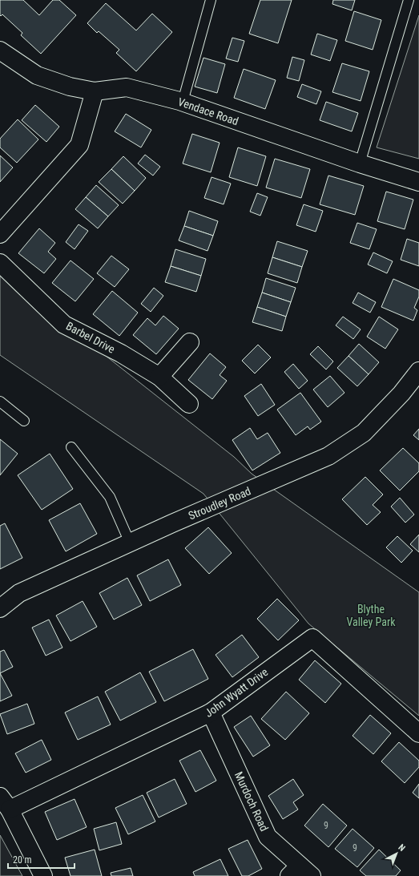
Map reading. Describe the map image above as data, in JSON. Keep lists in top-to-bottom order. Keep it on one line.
{"streets":{"street":["Vendace Road","Barbel Drive","Stroudley Road","John Wyatt Drive","Murdoch Road"]},"crossings":[["John Wyatt Drive","Murdoch Road"]],"parks":["Blythe Valley Park"],"house_numbers":["9","9"],"scale_bar":"20 m","north":"top right"}
